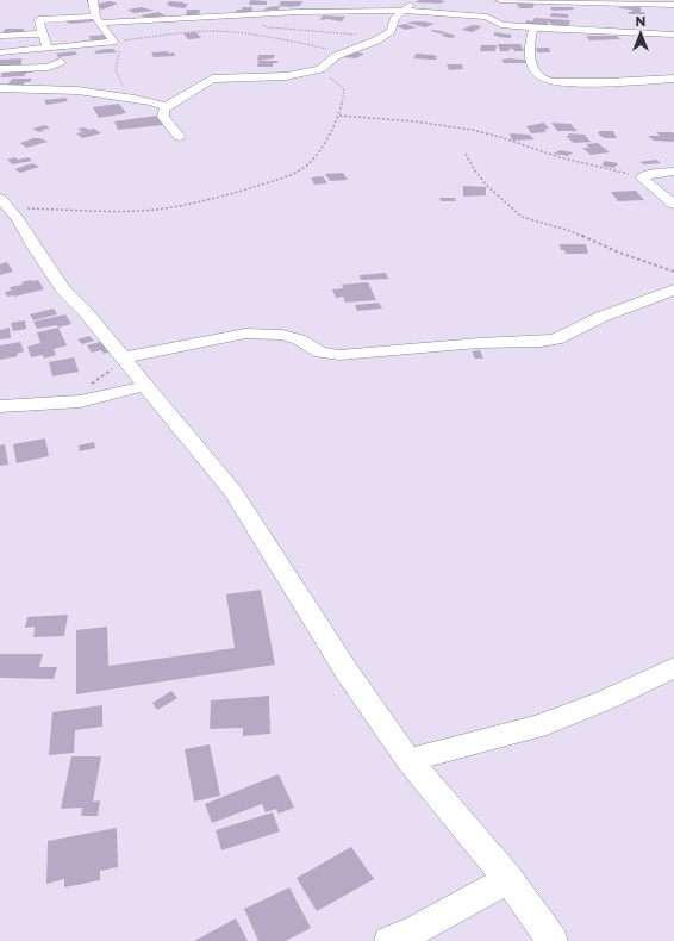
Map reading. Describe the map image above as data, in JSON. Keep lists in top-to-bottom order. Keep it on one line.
{"north":"top"}
